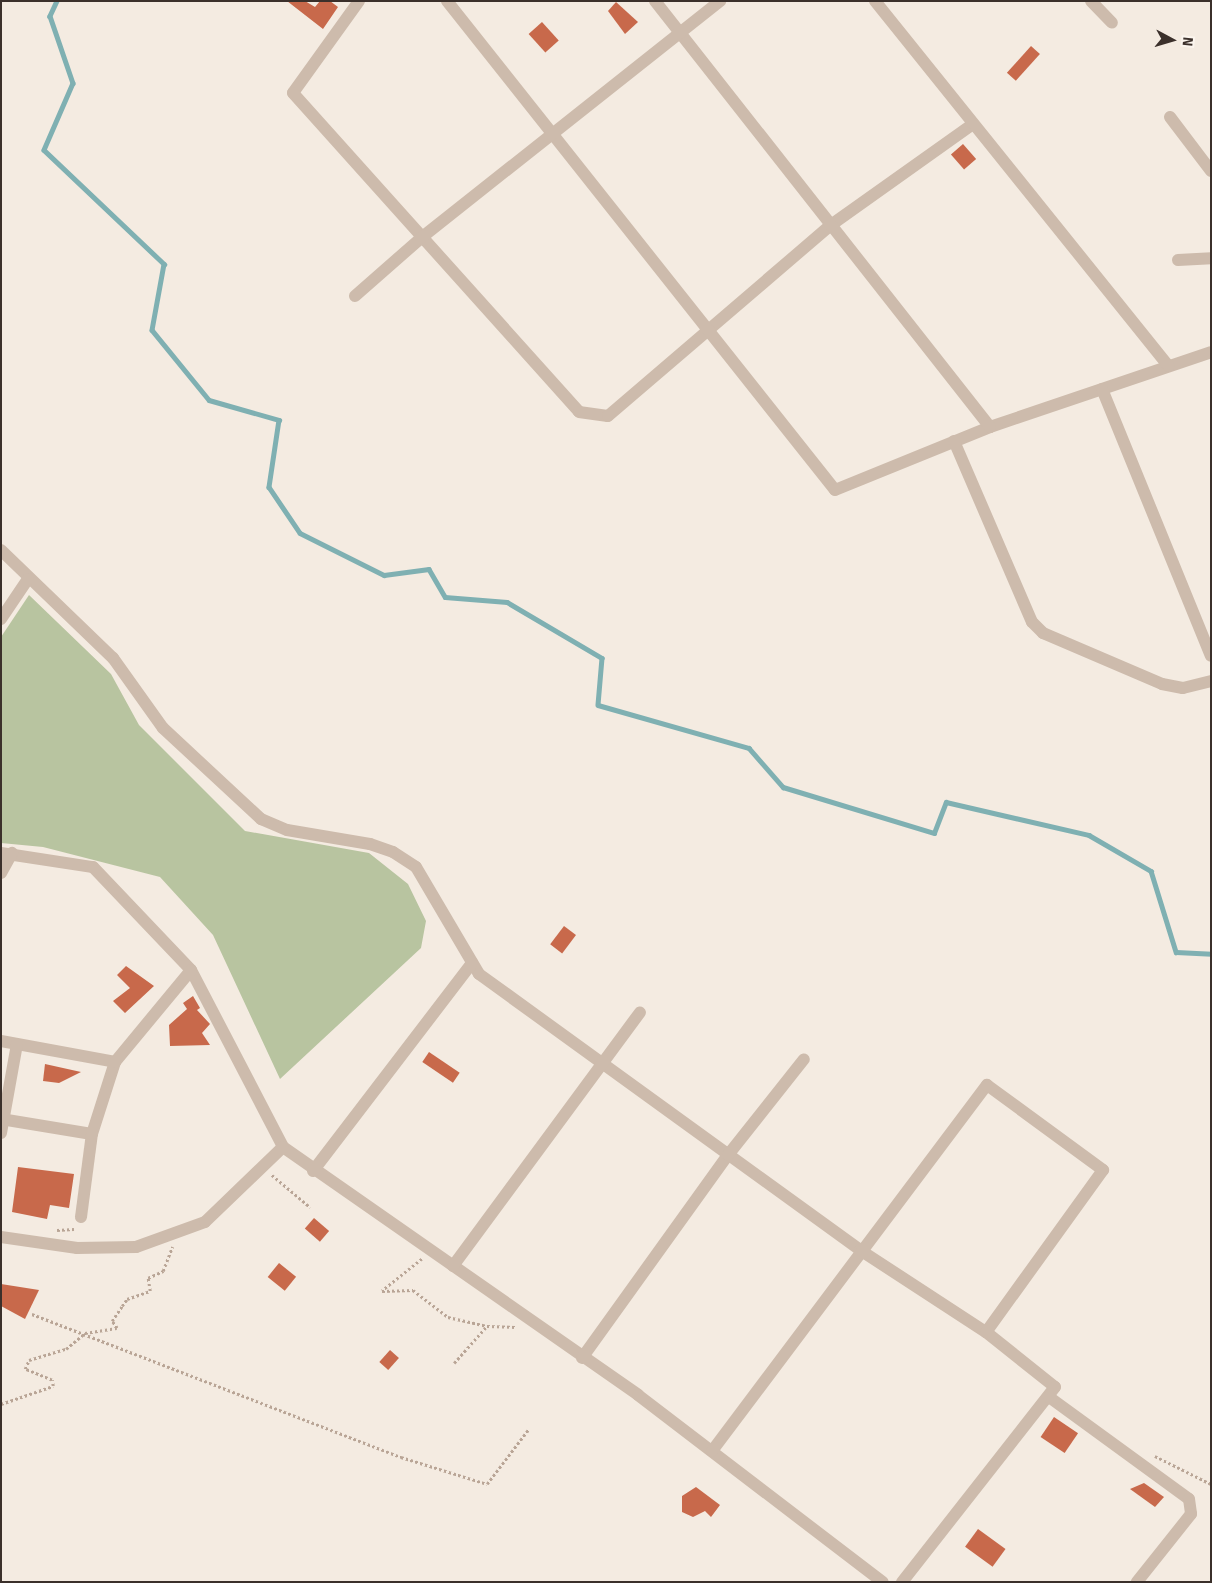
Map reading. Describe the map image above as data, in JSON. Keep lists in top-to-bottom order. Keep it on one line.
{"north":"right"}
